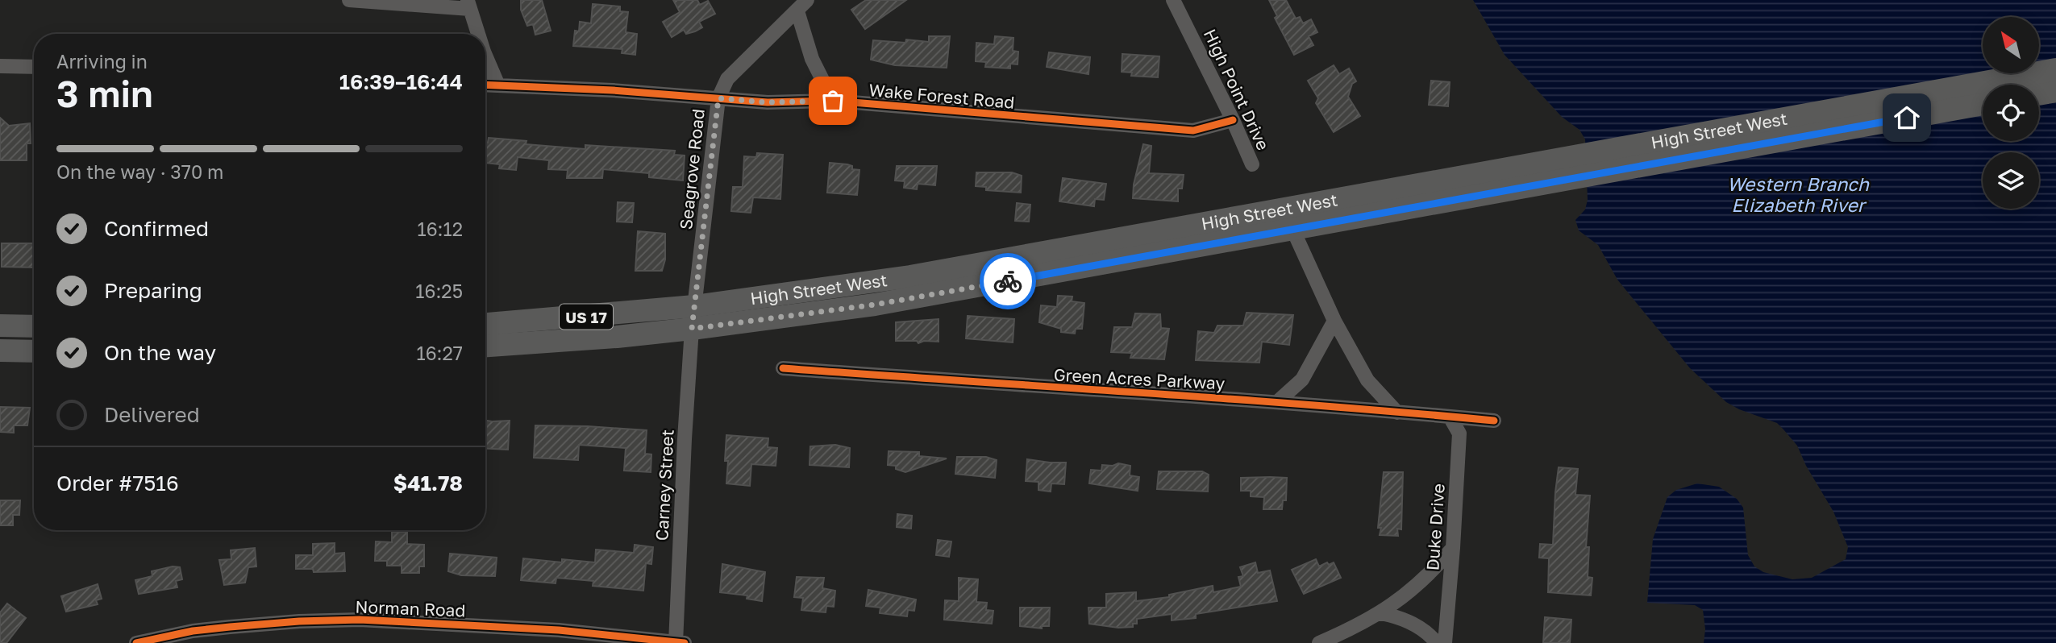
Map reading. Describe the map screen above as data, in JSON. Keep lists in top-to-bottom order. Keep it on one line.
{"streets":{"main road":["High Street West","US 17"],"street":["High Point Drive","Wake Forest Road","Seagrove Road","Green Acres Parkway","Carney Street","Duke Drive","Norman Road"]},"crossings":[["High Point Drive","Wake Forest Road"],["Wake Forest Road","Seagrove Road"],["High Street West","Seagrove Road"],["High Street West","Carney Street"],["Seagrove Road","Carney Street"],["Green Acres Parkway","Duke Drive"],["Carney Street","Norman Road"]],"water":["Western Branch Elizabeth River"],"north":"top left","page":{"heading":["3 min","Arriving in","16:39–16:44"],"panel":["Order #7516","$41.78"],"bar":"On the way · 370 m","list":[["Confirmed","16:12"],["Preparing","16:25"],["On the way","16:27"],"Delivered"]}}
